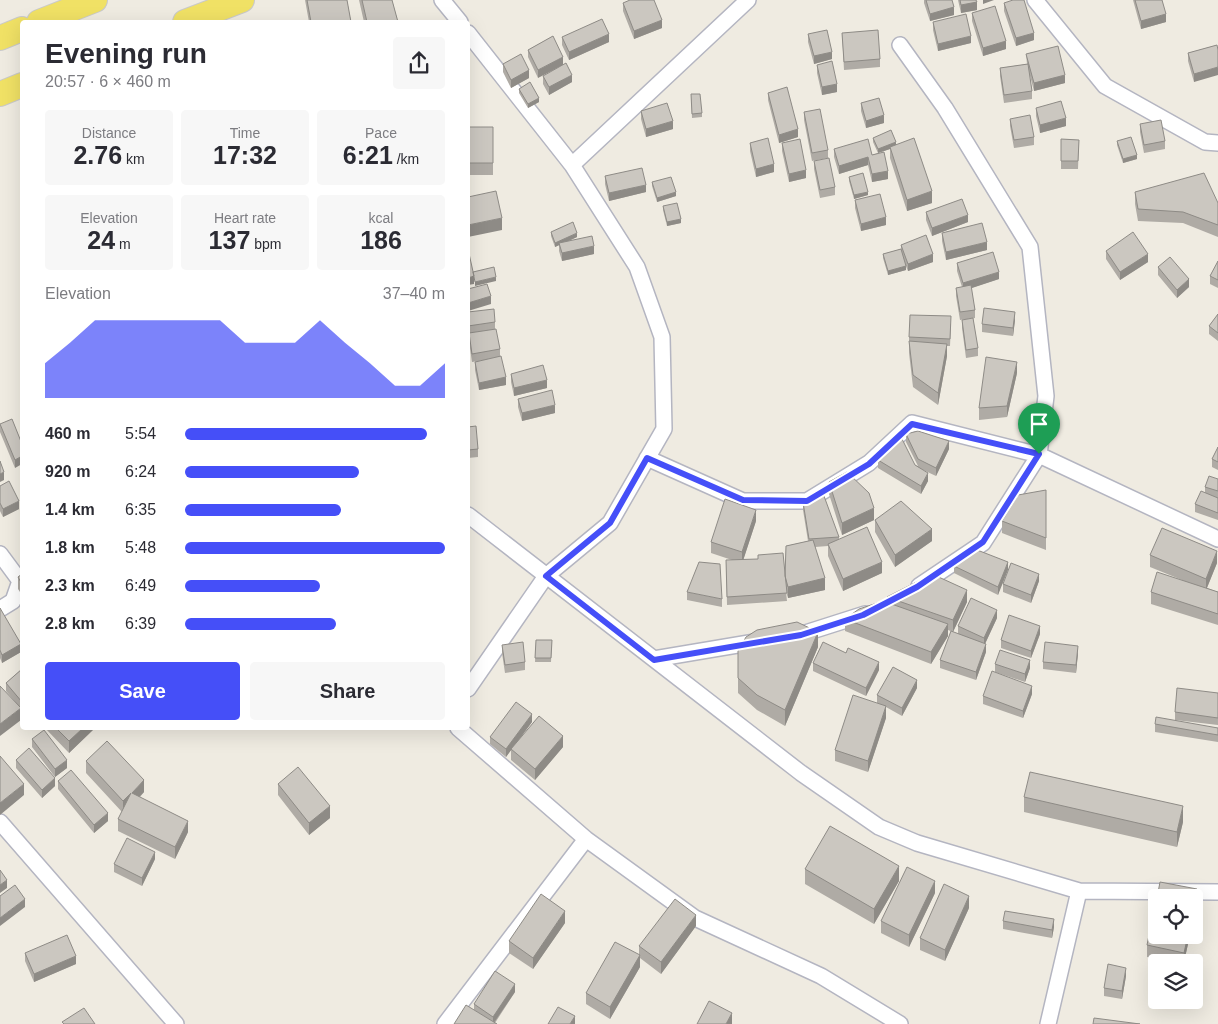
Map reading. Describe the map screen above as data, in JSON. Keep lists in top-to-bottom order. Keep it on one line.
{"page":{"heading":["Evening run","20:57 · 6 × 460 m"],"stats":[["Distance","2.76 km"],["Time","17:32"],["Pace","6:21 /km"],["Elevation","24 m"],["Heart rate","137 bpm"],["kcal","186"]],"chart":["Elevation","37–40 m"],"list":[{"name":"460 m","note":"5:54"},{"name":"920 m","note":"6:24"},{"name":"1.4 km","note":"6:35"},{"name":"1.8 km","note":"5:48"},{"name":"2.3 km","note":"6:49"},{"name":"2.8 km","note":"6:39"}],"buttons":["Save","Share"]}}
